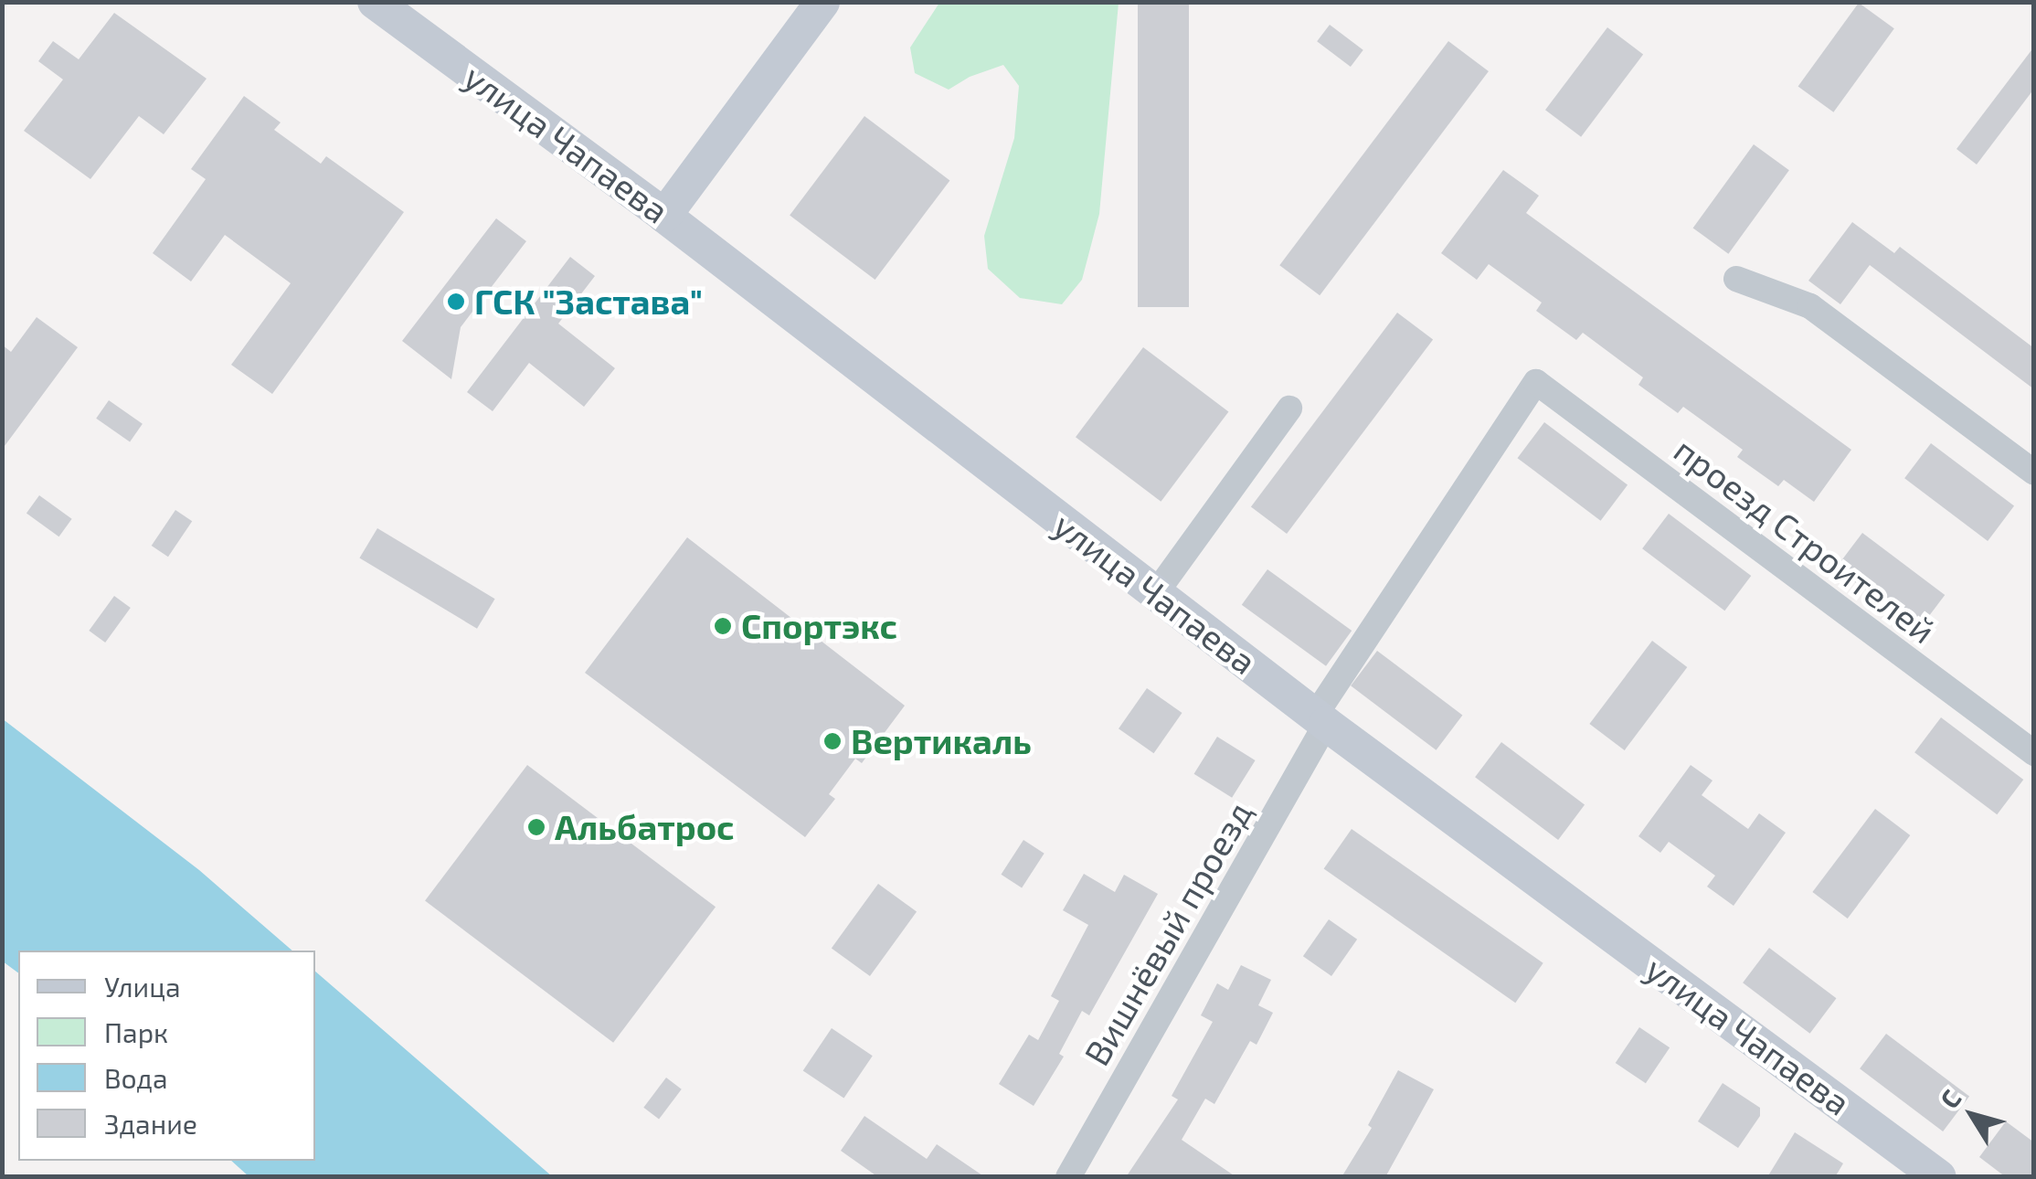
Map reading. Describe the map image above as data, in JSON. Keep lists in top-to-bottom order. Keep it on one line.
{"streets":{"street":["улица Чапаева","проезд Строителей","Вишнёвый проезд"]},"crossings":[["улица Чапаева","Вишнёвый проезд"],["проезд Строителей","Вишнёвый проезд"]],"places":["ГСК \"Застава\"","Спортэкс","Вертикаль","Альбатрос"],"legend":["Улица","Парк","Вода","Здание"],"north":"top left"}
